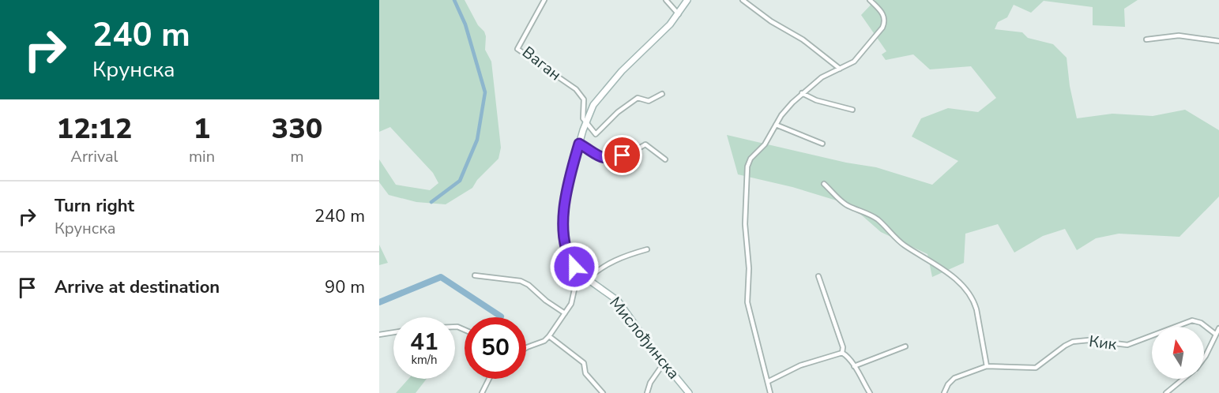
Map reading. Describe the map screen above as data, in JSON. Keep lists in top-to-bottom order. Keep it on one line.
{"streets":{"main road":["Мислођинска"],"street":["Ваган","Кик"]},"crossings":[["Ваган","Мислођинска"]],"north":"top","page":{"turn":["240 m","Крунска"],"eta":["12:12","Arrival","1","min","330","m"],"list":[{"name":"Turn right","note":"Крунска","value":"240 m"},{"name":"Arrive at destination","value":"90 m"}],"speed":"41 km/h","limit":"50"}}
